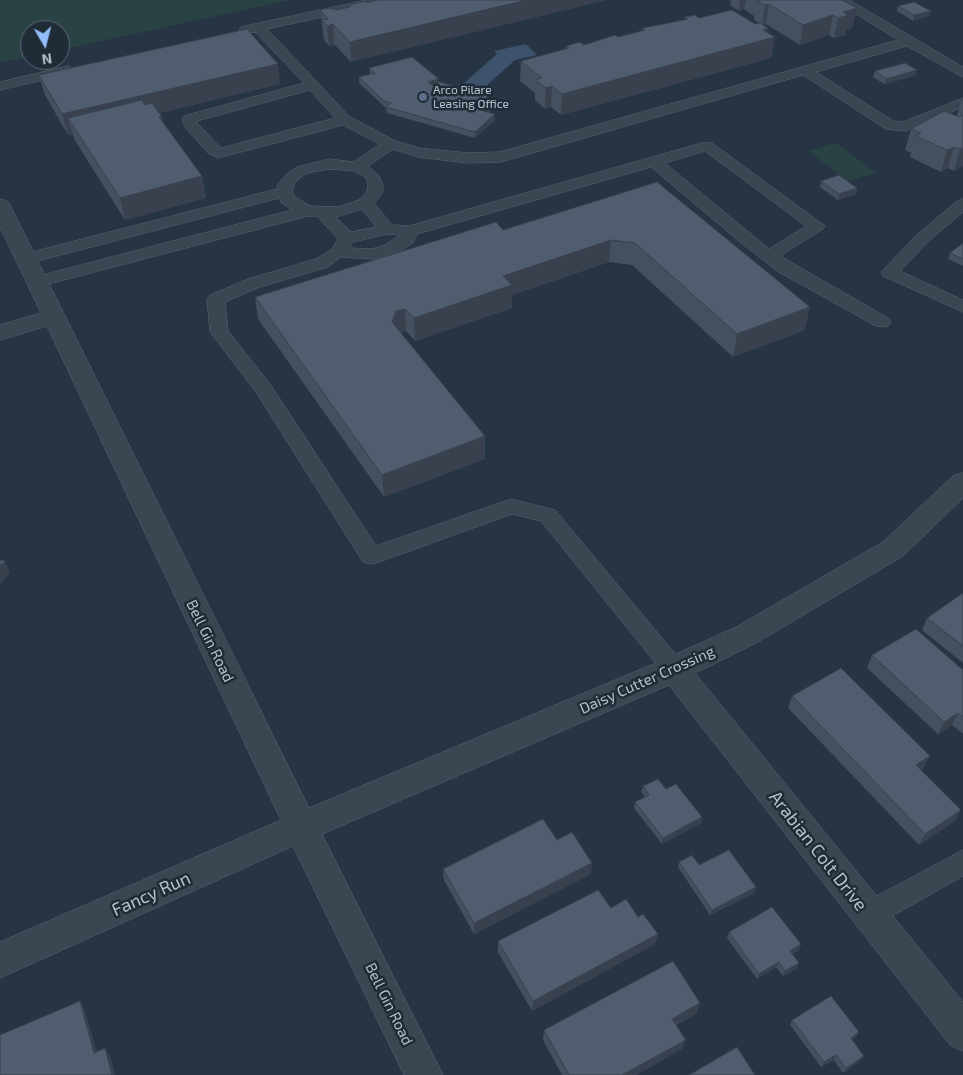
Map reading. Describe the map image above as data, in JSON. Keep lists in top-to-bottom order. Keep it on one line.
{"streets":{"street":["Bell Gin Road","Daisy Cutter Crossing","Arabian Colt Drive","Fancy Run"]},"crossings":[["Bell Gin Road","Daisy Cutter Crossing"],["Bell Gin Road","Fancy Run"],["Daisy Cutter Crossing","Arabian Colt Drive"],["Daisy Cutter Crossing","Fancy Run"]],"places":["Arco Pilare Leasing Office"],"north":"bottom"}
